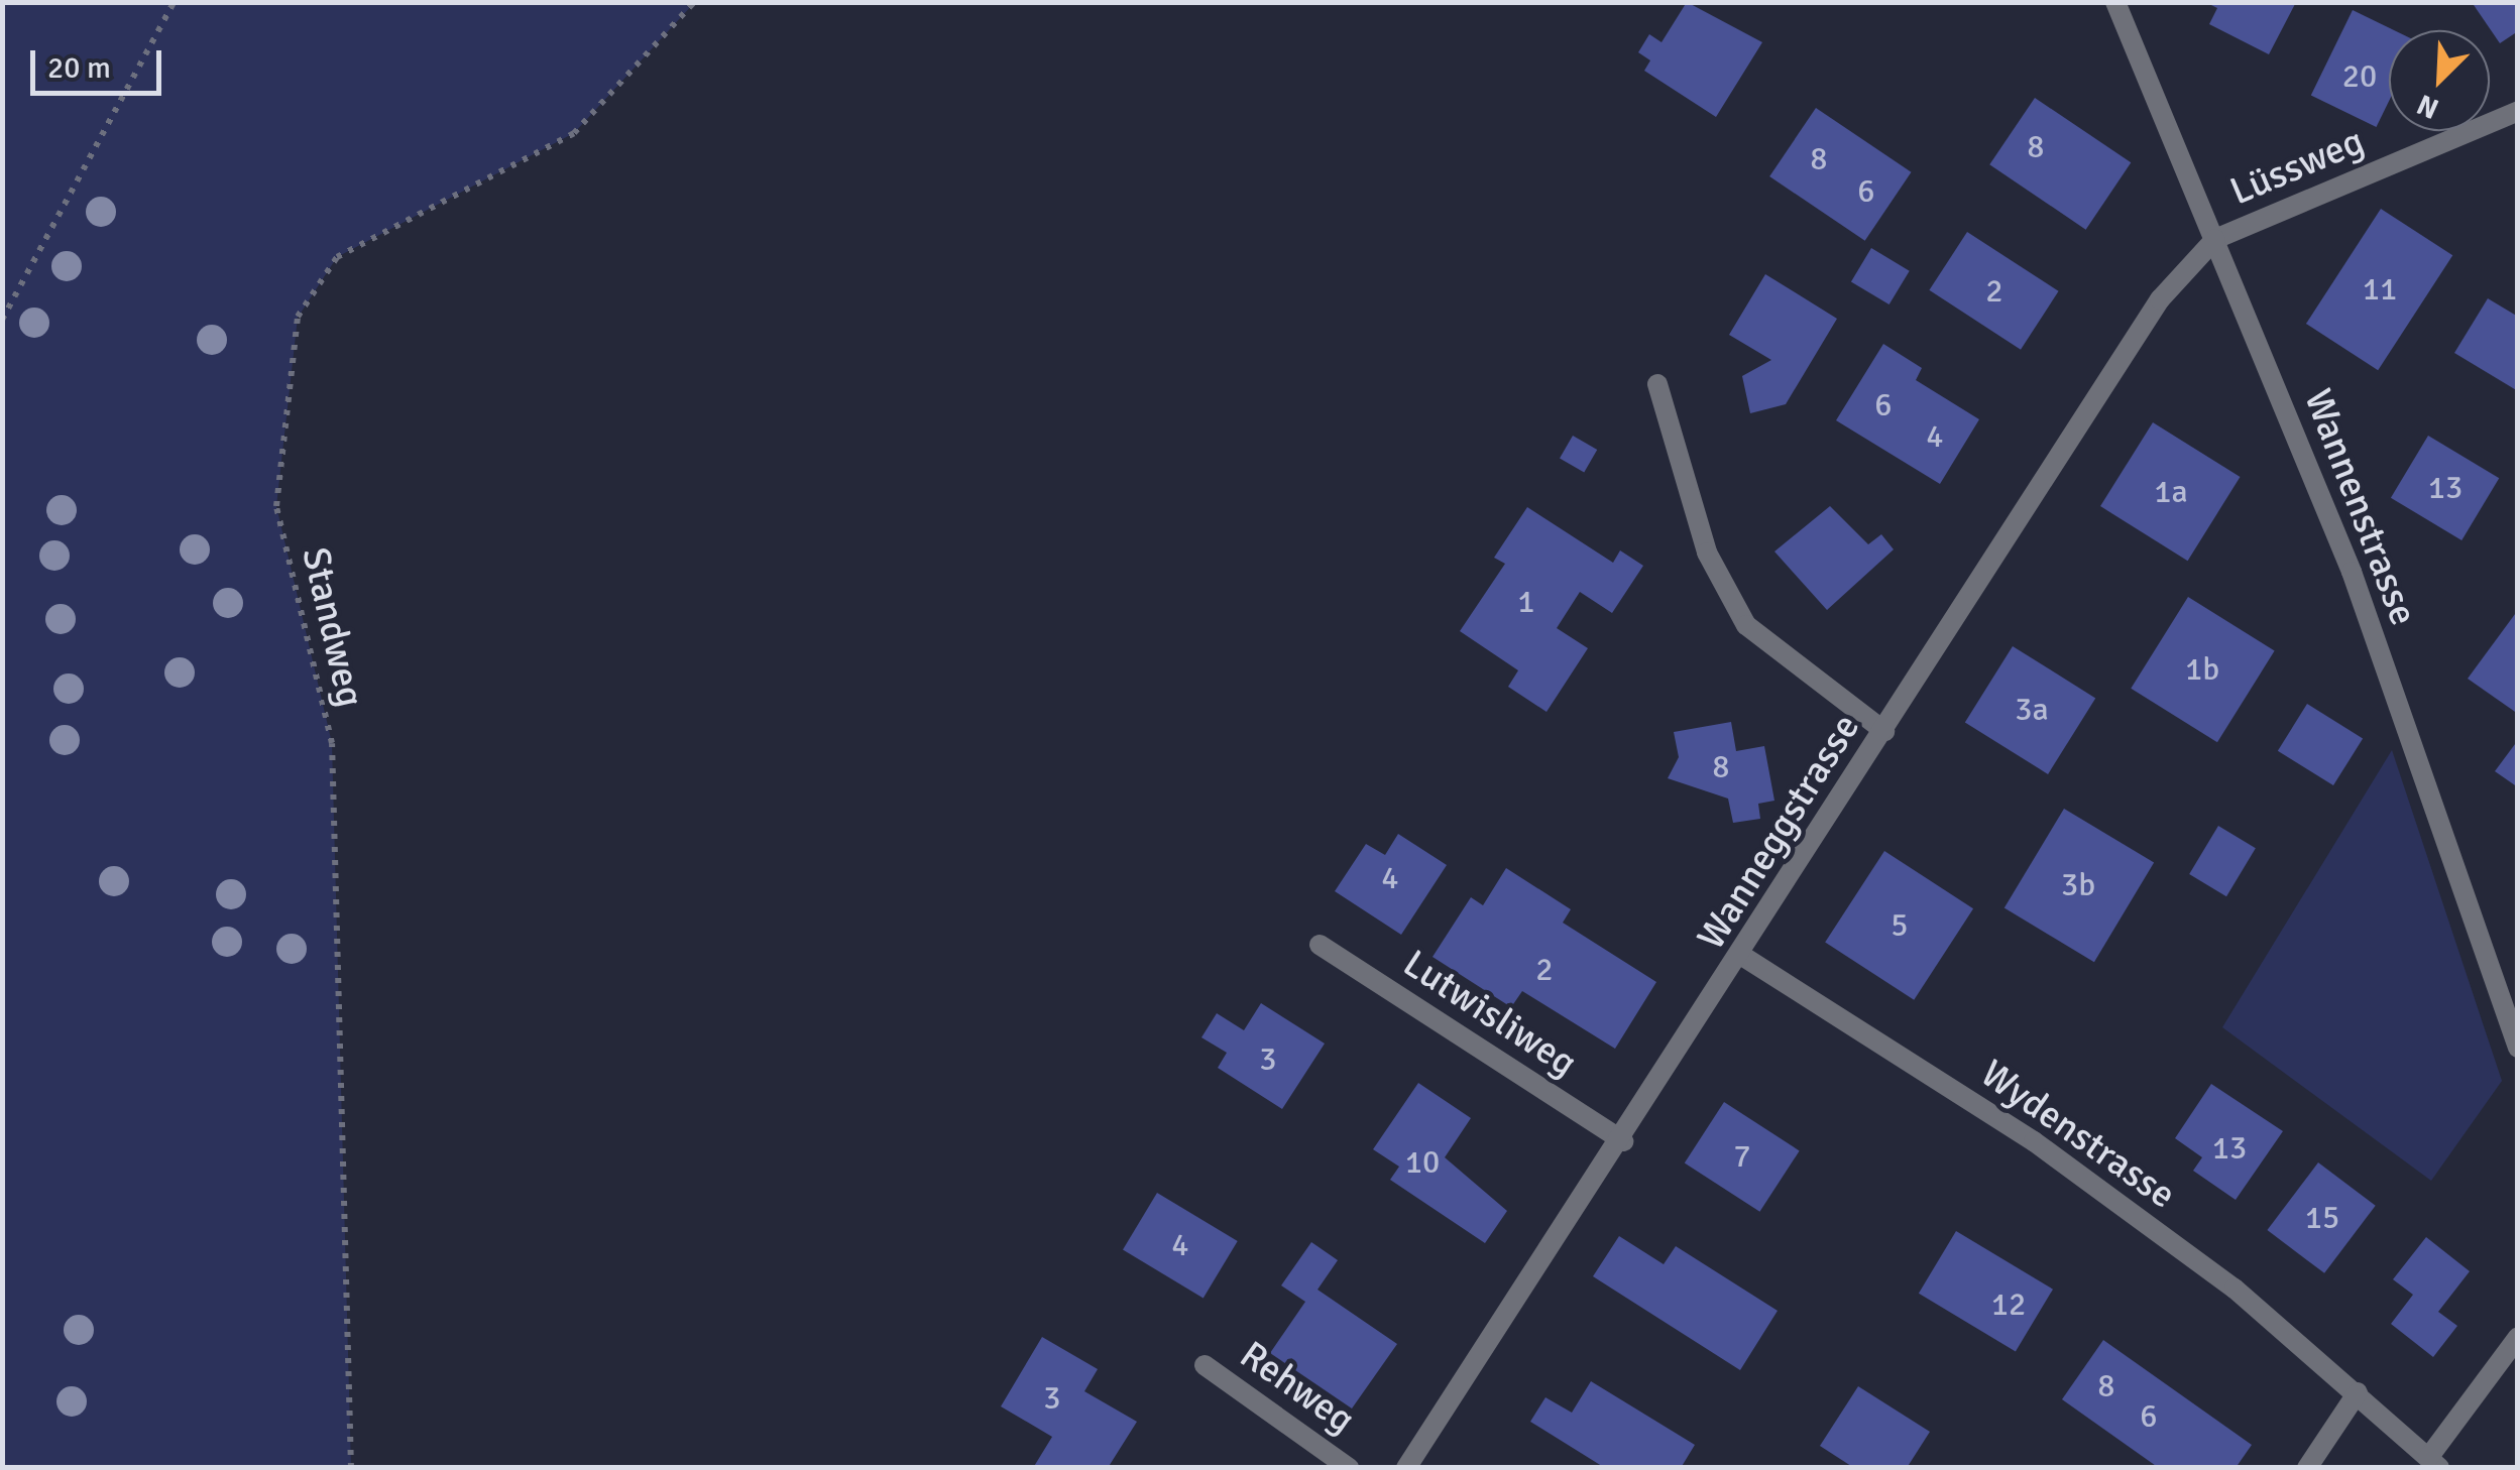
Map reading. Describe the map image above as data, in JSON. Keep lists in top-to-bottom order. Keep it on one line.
{"streets":{"street":["Lüssweg","Wannenstrasse","Wanneggstrasse","Lutwisliweg","Wydenstrasse","Rehweg"],"path":["Standweg"]},"crossings":[["Lüssweg","Wannenstrasse"],["Lüssweg","Wanneggstrasse"],["Wannenstrasse","Wanneggstrasse"],["Wanneggstrasse","Lutwisliweg"],["Wanneggstrasse","Wydenstrasse"]],"house_numbers":["20","8","8","6","11","2","6","4","13","1a","1","1b","3a","8","4","3b","5","2","3","13","7","10","15","4","12","8","3","6"],"scale_bar":"20 m","north":"bottom left"}
